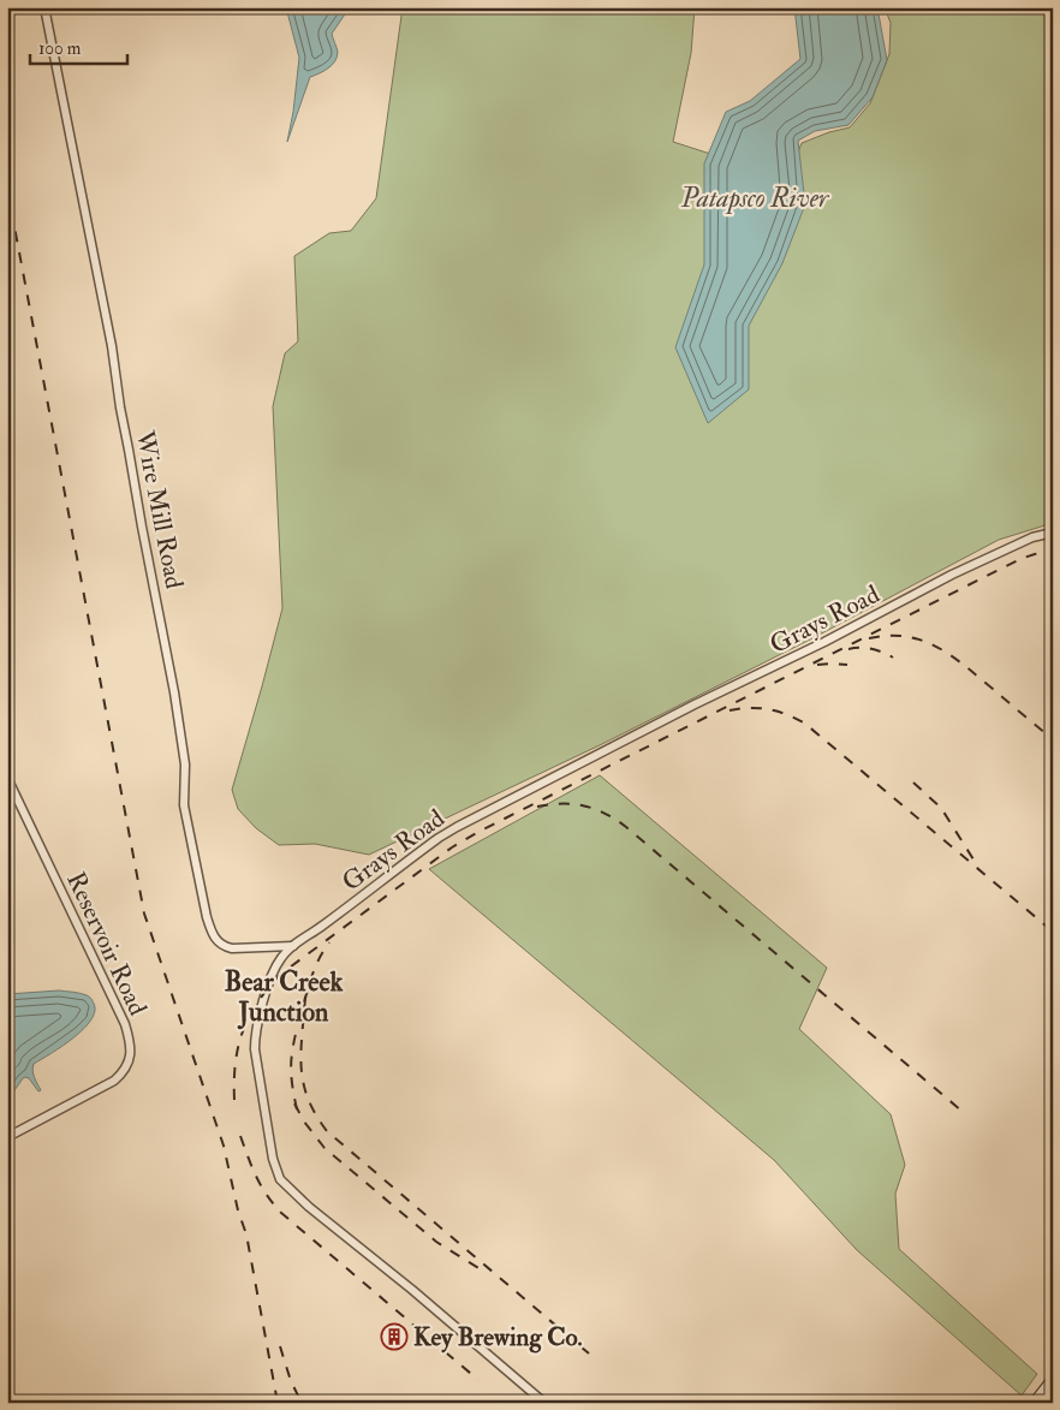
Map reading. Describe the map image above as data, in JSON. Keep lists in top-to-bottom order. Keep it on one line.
{"streets":{"street":["Wire Mill Road","Grays Road","Reservoir Road"]},"crossings":[["Wire Mill Road","Grays Road"]],"districts":["Bear Creek Junction"],"water":["Patapsco River"],"places":{"building":["Key Brewing Co."]},"scale_bar":"100 m"}
